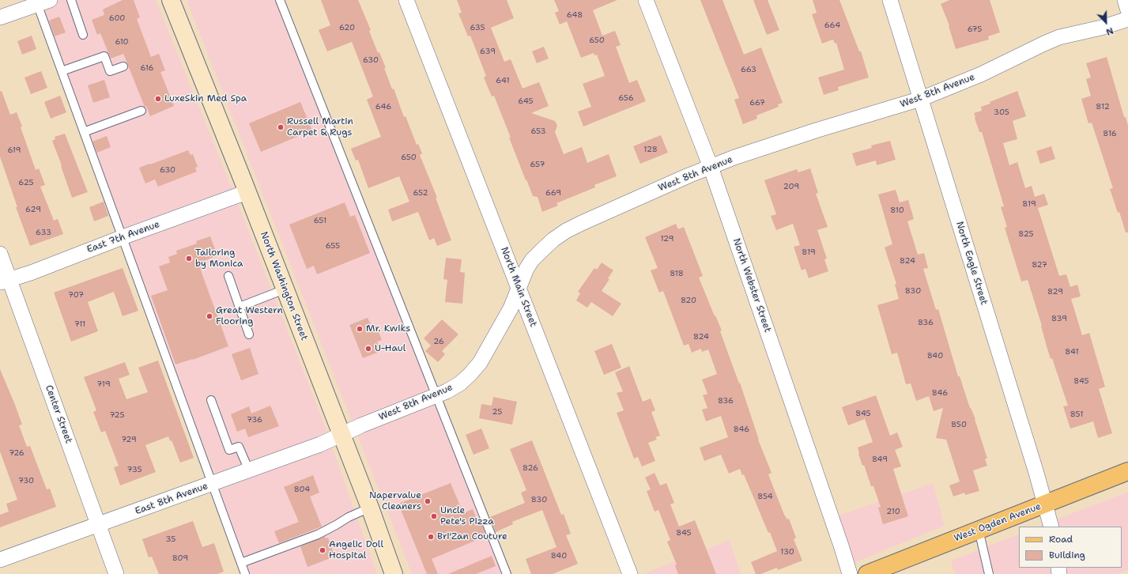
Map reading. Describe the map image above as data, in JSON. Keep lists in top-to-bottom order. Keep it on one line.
{"streets":{"main road":["North Washington Street","West Ogden Avenue"],"street":["West 8th Avenue","East 7th Avenue","North Eagle Street","North Webster Street","North Main Street","Center Street","East 8th Avenue"]},"crossings":[["West 8th Avenue","North Eagle Street"],["West 8th Avenue","North Webster Street"],["West 8th Avenue","North Washington Street"],["West 8th Avenue","North Main Street"],["West 8th Avenue","East 8th Avenue"],["East 7th Avenue","North Washington Street"],["East 7th Avenue","Center Street"],["North Eagle Street","West Ogden Avenue"],["North Washington Street","East 8th Avenue"],["Center Street","East 8th Avenue"]],"places":["LuxeSkin Med Spa","Russell Martin Carpet & Rugs","Tailoring by Monica","Great Western Flooring","Mr. Kwiks","U-Haul","Napervalue Cleaners","Uncle Pete's Pizza","Bri'Zan Couture","Angelic Doll Hospital"],"house_numbers":["648","600","664","620","635","675","650","610","639","630","616","663","641","656","645","667","646","812","305","653","816","128","619","650","657","630","625","209","652","669","819","629","810","651","633","825","129","655","819","824","827","818","830","829","707","820","839","836","711","824","26","841","840","845","719","846","836","25","845","851","725","736","850","846","729","726","849","826","735","730","804","854","830","210","845","35","130","840","809"],"legend":["Road","Building"],"north":"bottom right"}
